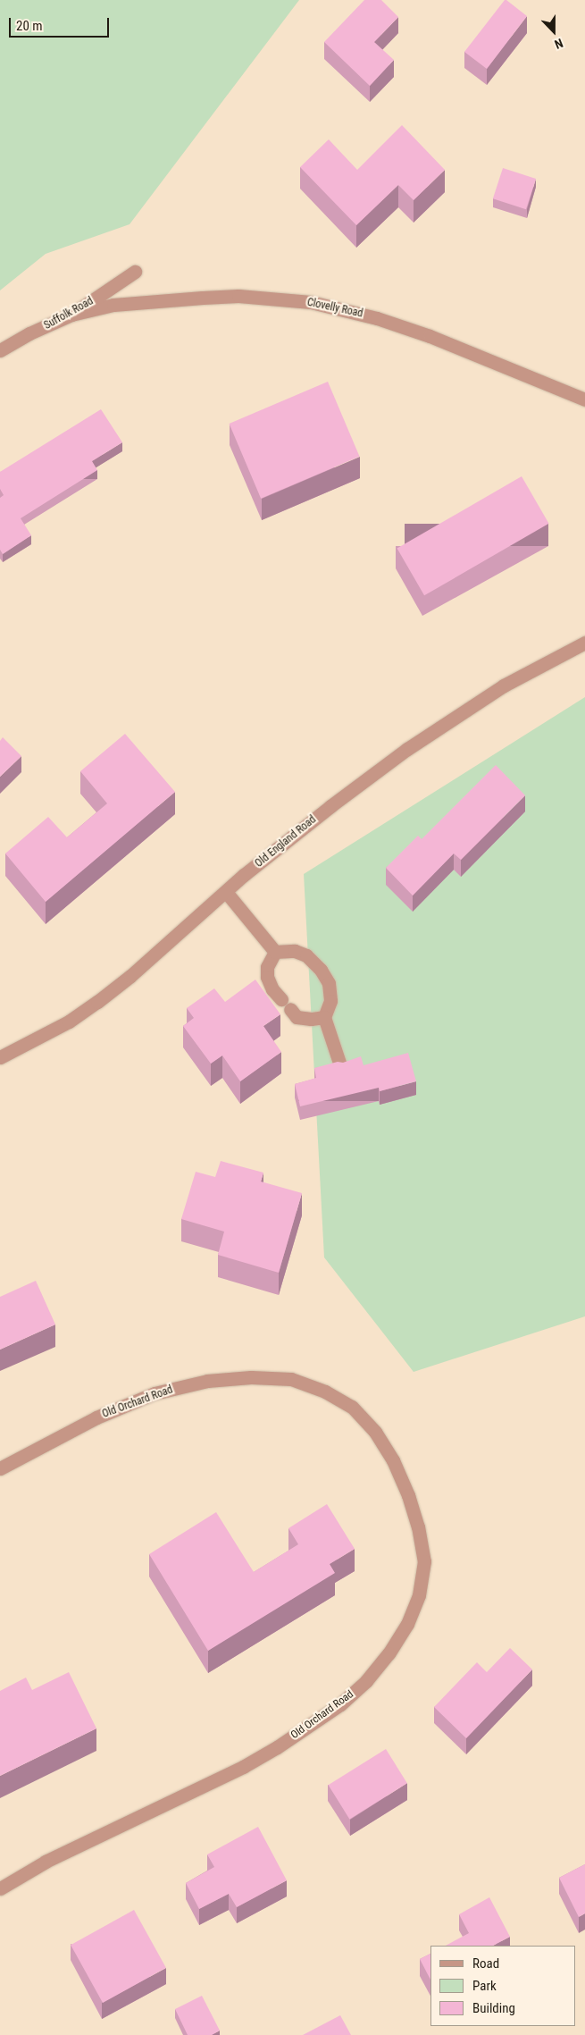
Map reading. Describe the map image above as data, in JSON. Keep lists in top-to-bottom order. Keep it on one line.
{"streets":{"street":["Clovelly Road","Suffolk Road","Old England Road","Old Orchard Road"]},"crossings":[["Clovelly Road","Suffolk Road"]],"legend":["Road","Park","Building"],"scale_bar":"20 m","north":"bottom"}
